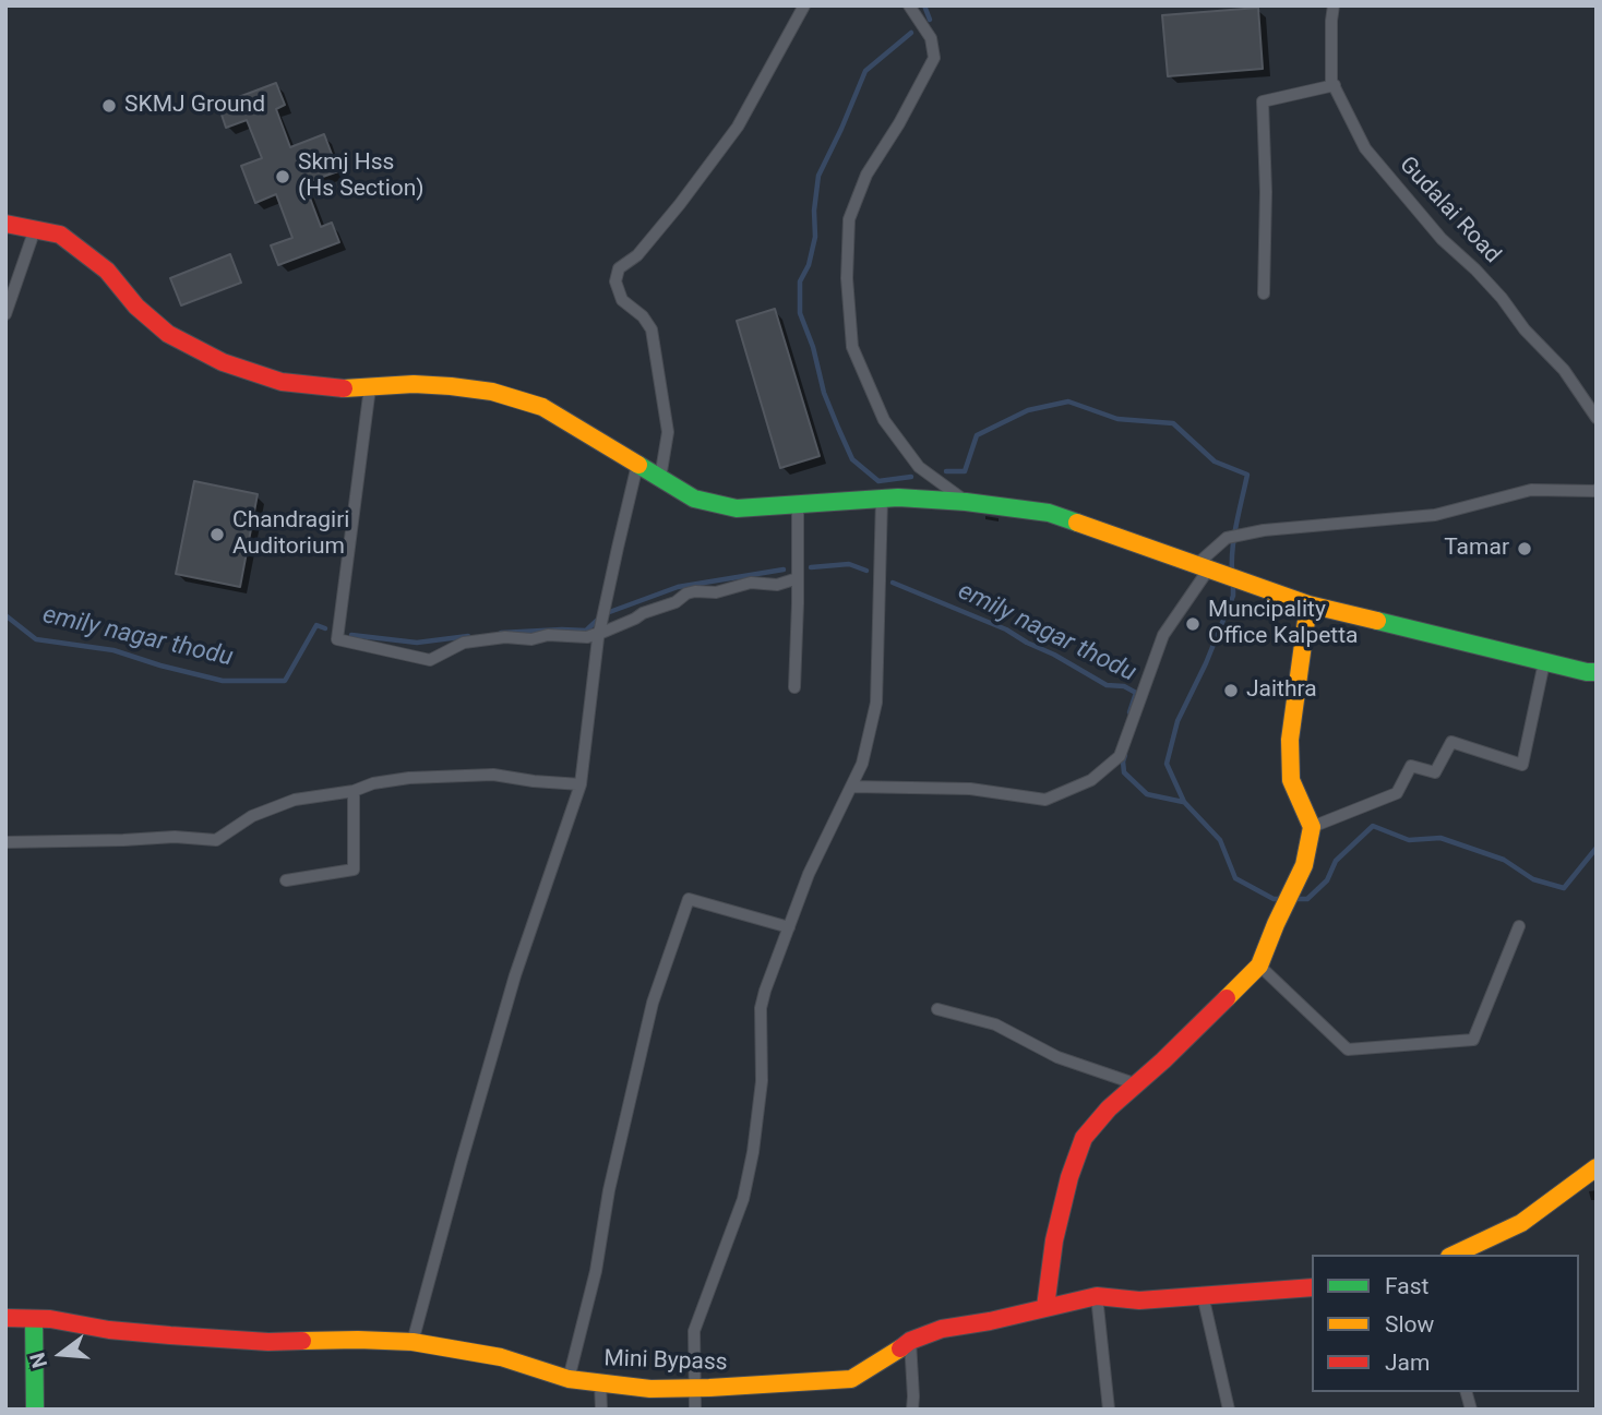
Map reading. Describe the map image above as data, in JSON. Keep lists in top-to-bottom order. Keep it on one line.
{"streets":{"main road":["Mini Bypass"],"street":["Gudalai Road"]},"water":["emily nagar thodu"],"places":["SKMJ Ground","Skmj Hss (Hs Section)","Chandragiri Auditorium","Tamar","Muncipality Office Kalpetta","Jaithra"],"legend":["Fast","Slow","Jam"],"north":"left"}
